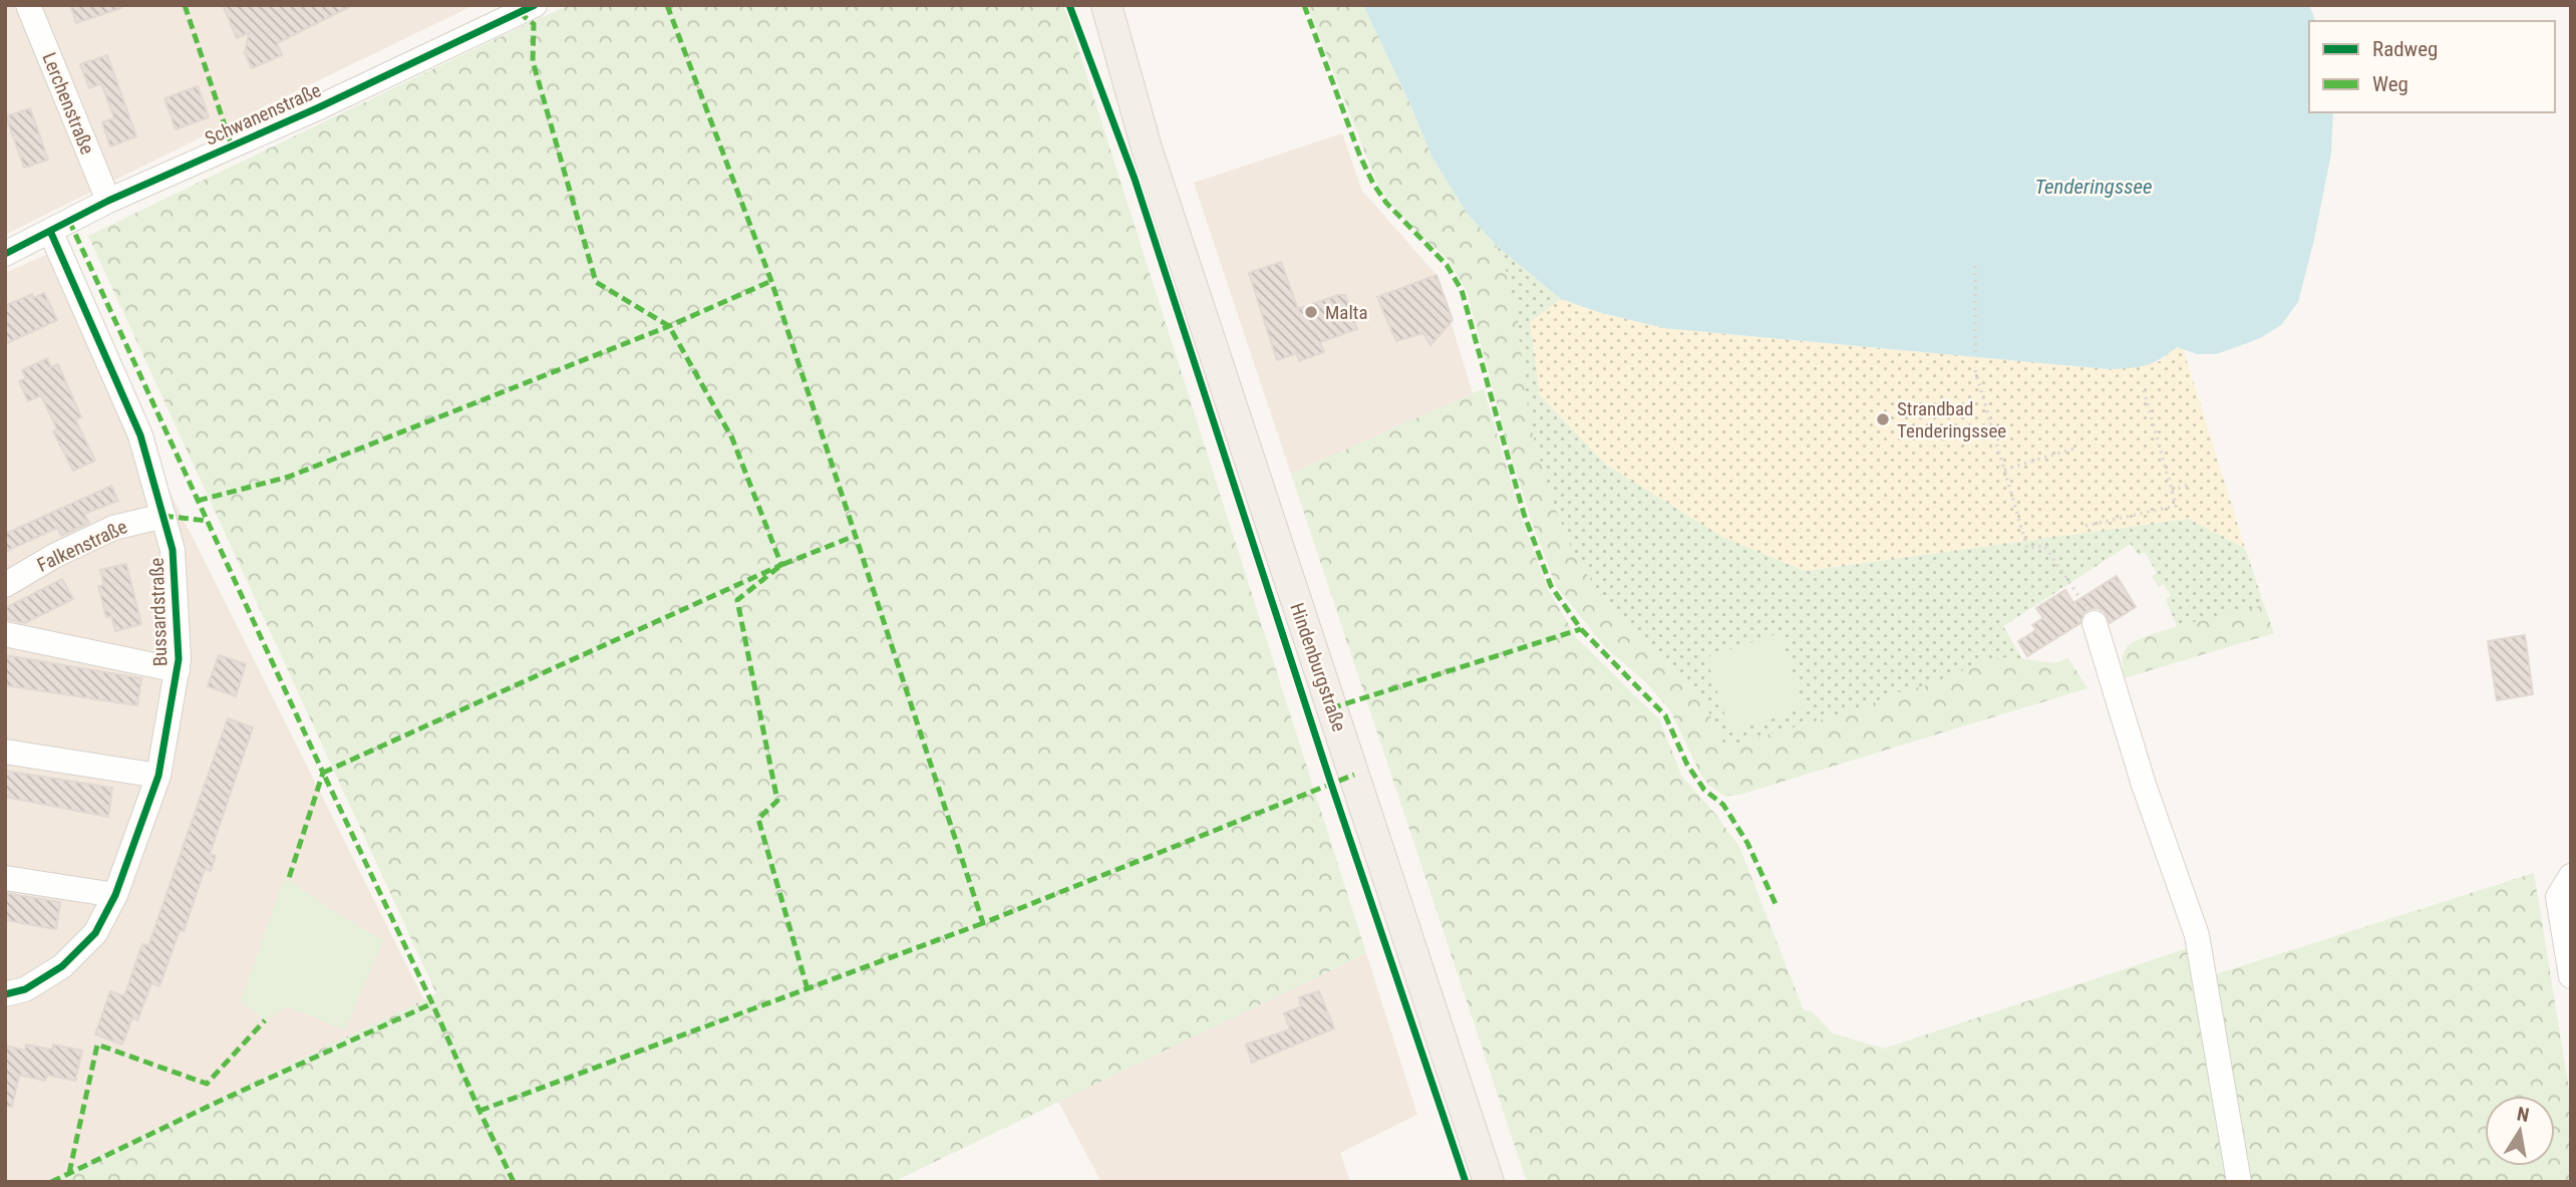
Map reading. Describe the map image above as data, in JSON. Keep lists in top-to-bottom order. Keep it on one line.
{"streets":{"main road":["Hindenburgstraße"],"street":["Lerchenstraße","Schwanenstraße","Falkenstraße","Bussardstraße"]},"crossings":[["Lerchenstraße","Schwanenstraße"],["Schwanenstraße","Bussardstraße"],["Falkenstraße","Bussardstraße"]],"water":["Tenderingssee"],"places":["Malta","Strandbad Tenderingssee"],"legend":["Radweg","Weg"],"north":"top"}
